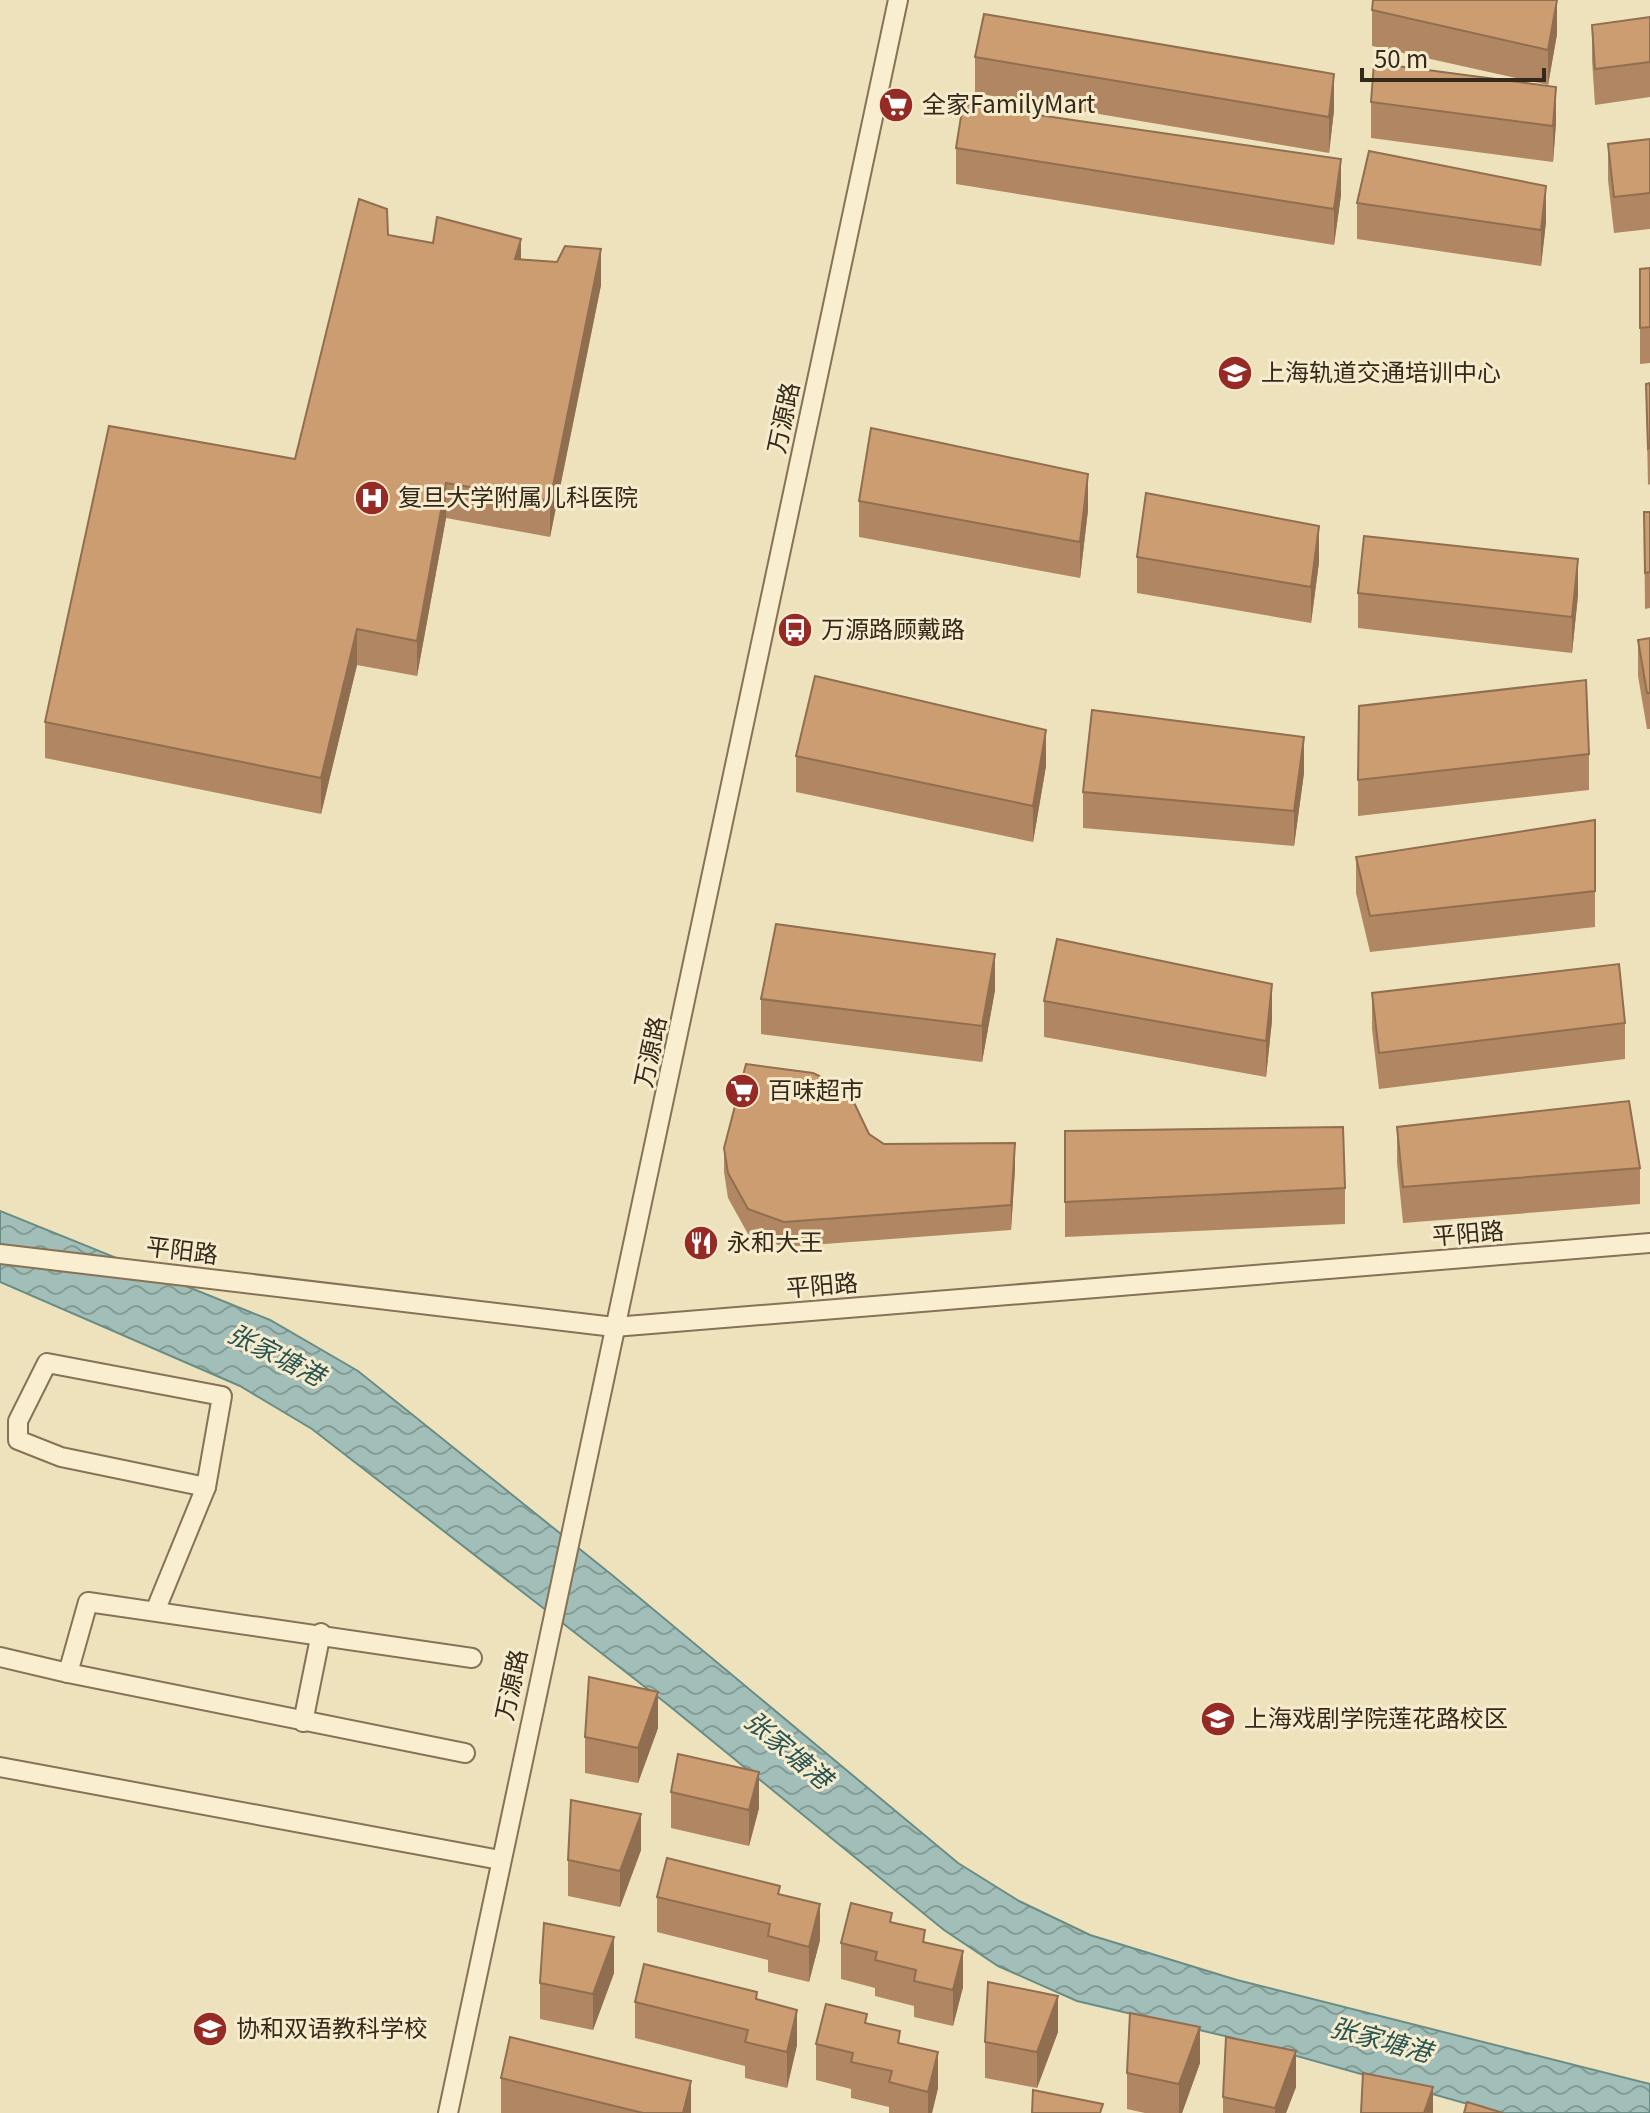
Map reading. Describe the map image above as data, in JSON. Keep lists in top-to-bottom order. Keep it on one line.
{"streets":{"street":["万源路","平阳路"]},"crossings":[["万源路","平阳路"]],"water":["张家塘港"],"places":{"supermarket":["全家FamilyMart","百味超市"],"school or university":["上海轨道交通培训中心","上海戏剧学院莲花路校区","协和双语教科学校"],"hospital":["复旦大学附属儿科医院"],"bus stop":["万源路顾戴路"],"restaurant":["永和大王"]},"scale_bar":"50 m"}
